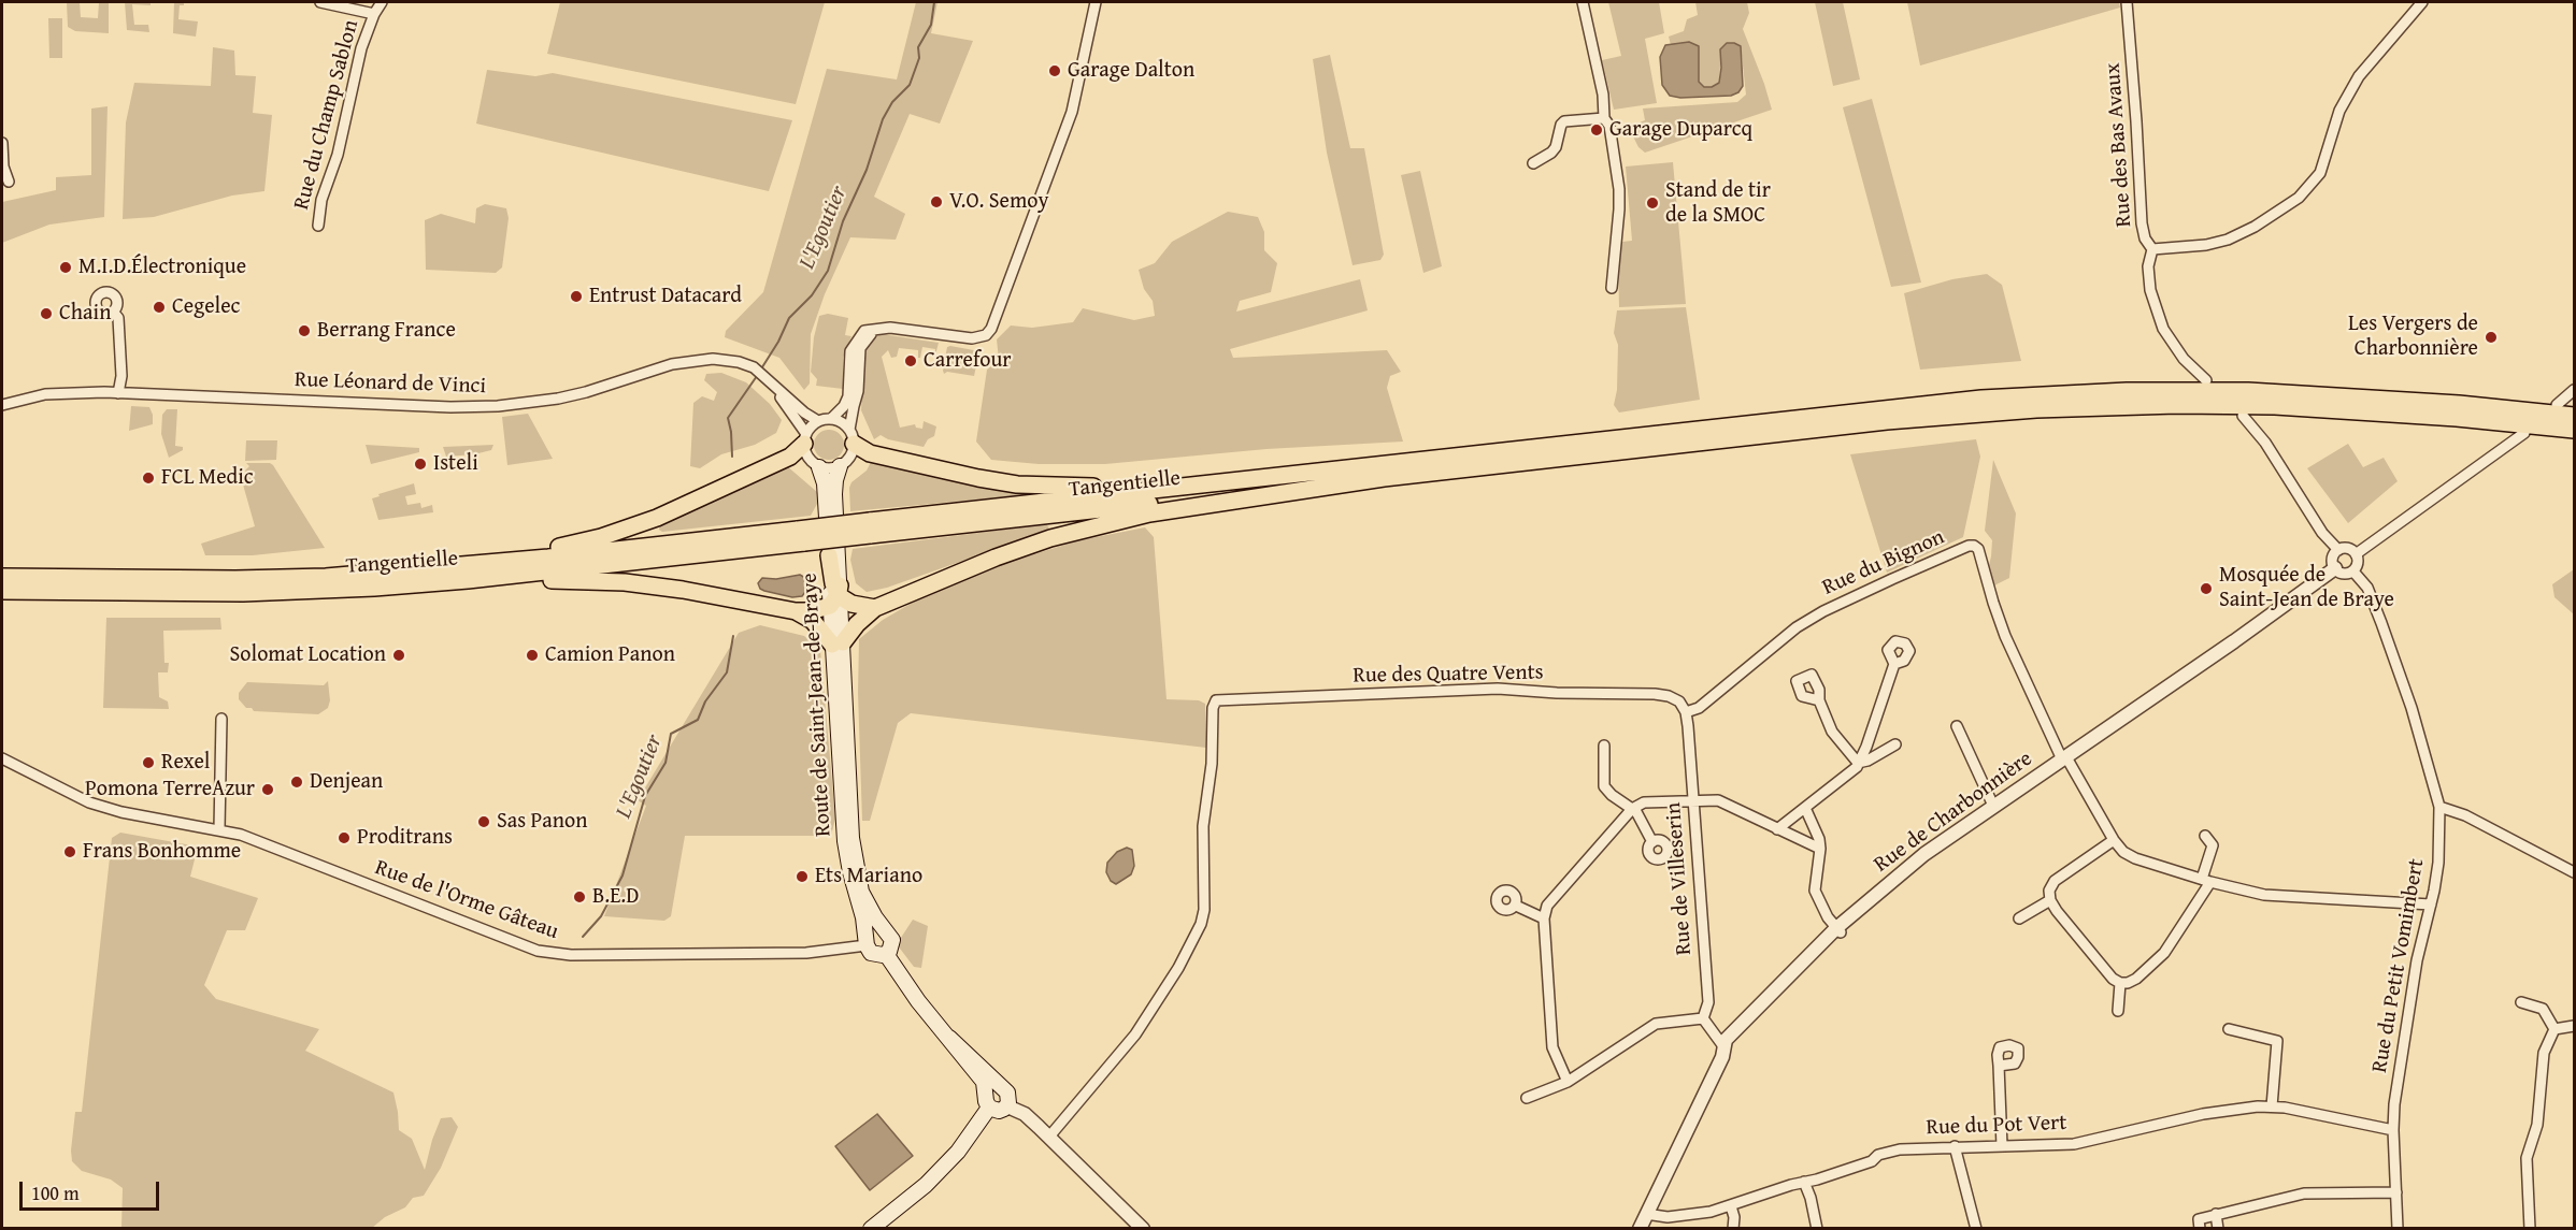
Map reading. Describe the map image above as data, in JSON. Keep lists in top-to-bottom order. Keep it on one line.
{"streets":{"highway":["Tangentielle"],"main road":["Route de Saint-Jean-de-Braye"],"street":["Rue du Champ Sablon","Rue des Bas Avaux","Rue Léonard de Vinci","Rue du Bignon","Rue des Quatre Vents","Rue de Charbonnière","Rue de Villeserin","Rue de l'Orme Gâteau","Rue du Petit Vomimbert","Rue du Pot Vert"]},"crossings":[["Rue Léonard de Vinci","Route de Saint-Jean-de-Braye"],["Rue du Bignon","Rue de Charbonnière"],["Rue du Bignon","Rue de Villeserin"],["Rue des Quatre Vents","Rue de Villeserin"],["Route de Saint-Jean-de-Braye","Rue de l'Orme Gâteau"],["Rue de Charbonnière","Rue du Petit Vomimbert"],["Rue de Charbonnière","Rue du Pot Vert"],["Rue du Petit Vomimbert","Rue du Pot Vert"]],"water":["L'Egoutier"],"places":["Garage Dalton","Garage Duparcq","V.O. Semoy","Stand de tir de la SMOC","M.I.D.Électronique","Entrust Datacard","Cegelec","Chain","Berrang France","Les Vergers de Charbonnière","Carrefour","Isteli","FCL Medic","Mosquée de Saint-Jean de Braye","Solomat Location","Camion Panon","Rexel","Denjean","Pomona TerreAzur","Sas Panon","Proditrans","Frans Bonhomme","Ets Mariano","B.E.D"],"scale_bar":"100 m"}
